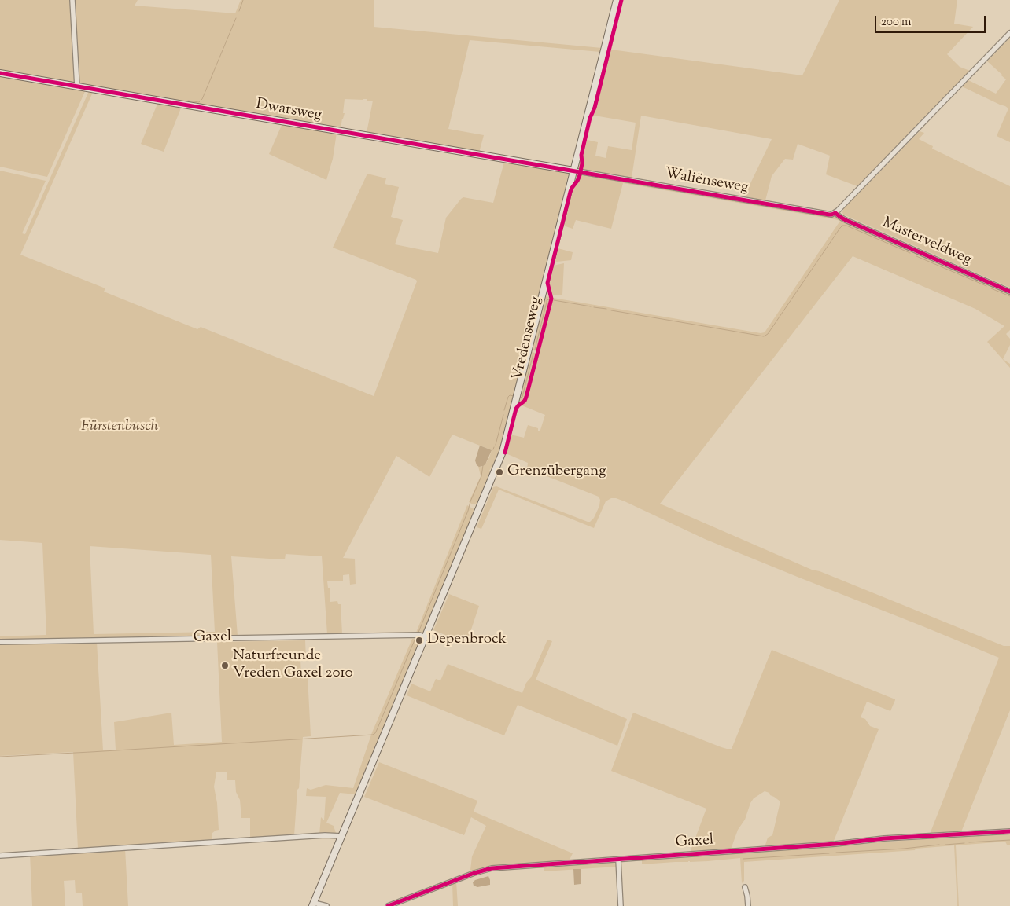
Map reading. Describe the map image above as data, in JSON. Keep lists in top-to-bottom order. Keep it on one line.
{"streets":{"street":["Dwarsweg","Waliënseweg","Masterveldweg","Vredenseweg","Gaxel"]},"crossings":[["Dwarsweg","Waliënseweg"],["Dwarsweg","Vredenseweg"],["Waliënseweg","Masterveldweg"],["Waliënseweg","Vredenseweg"],["Vredenseweg","Gaxel"]],"parks":["Fürstenbusch"],"places":["Grenzübergang","Depenbrock","Naturfreunde Vreden Gaxel 2010"],"scale_bar":"200 m"}
